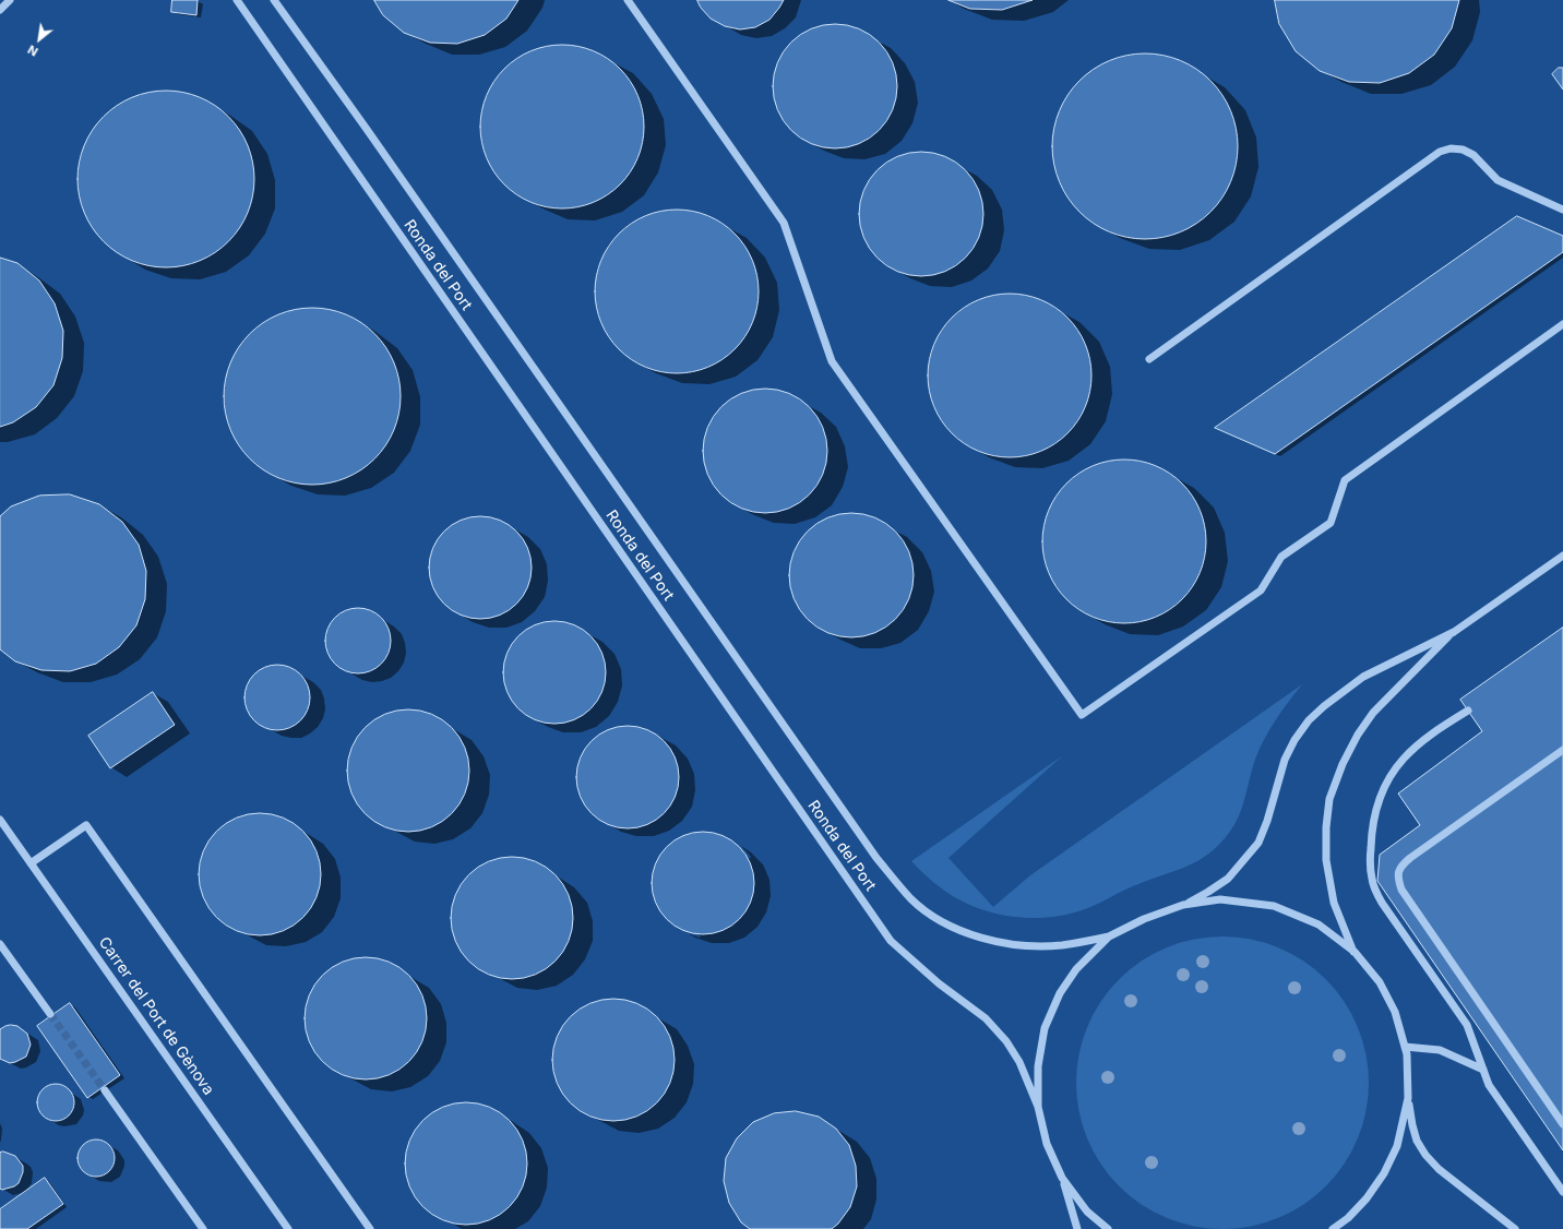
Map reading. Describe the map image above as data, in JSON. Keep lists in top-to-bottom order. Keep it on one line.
{"streets":{"street":["Ronda del Port","Carrer del Port de Gènova"]},"north":"bottom left"}
